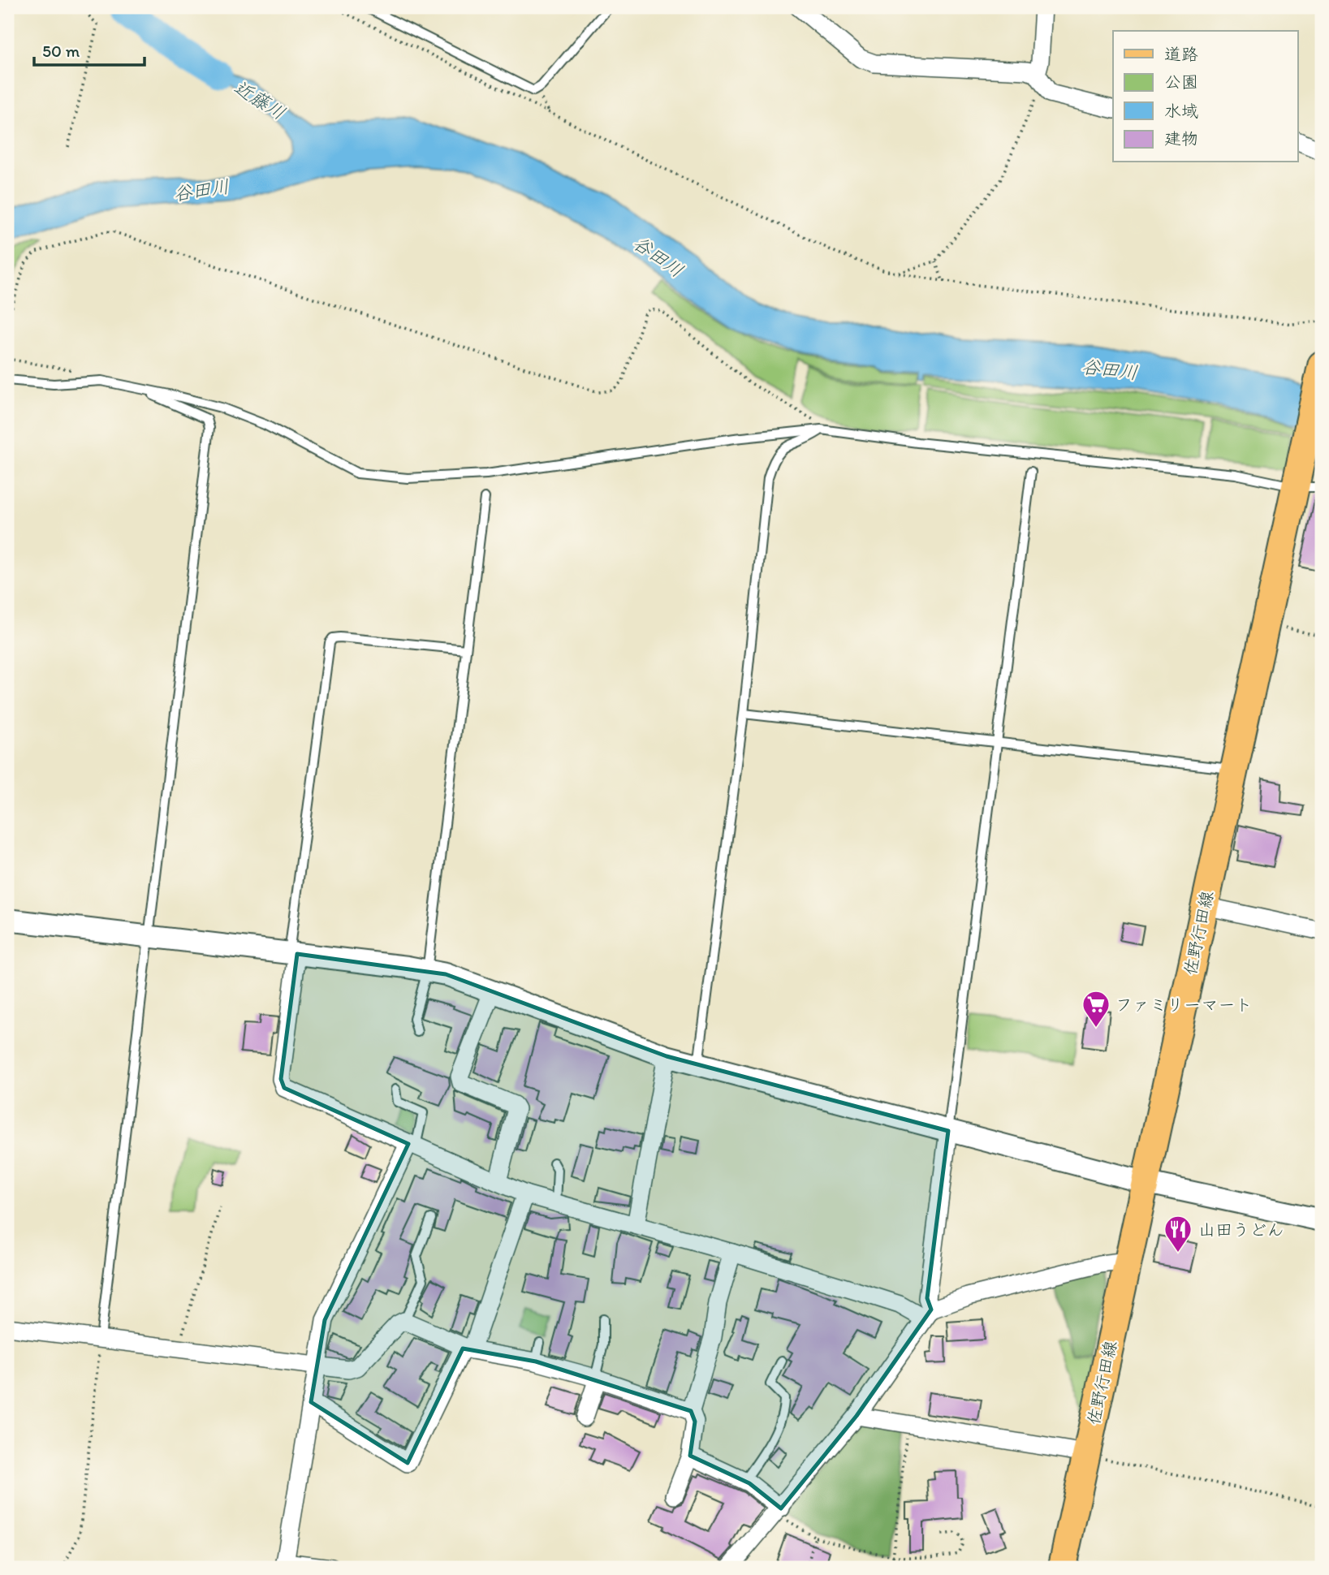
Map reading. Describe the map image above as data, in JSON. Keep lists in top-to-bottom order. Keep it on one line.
{"streets":{"main road":["佐野行田線"]},"water":["近藤川","谷田川"],"places":{"supermarket":["ファミリーマート"],"restaurant":["山田うどん"]},"legend":["道路","公園","水域","建物"],"scale_bar":"50 m"}
